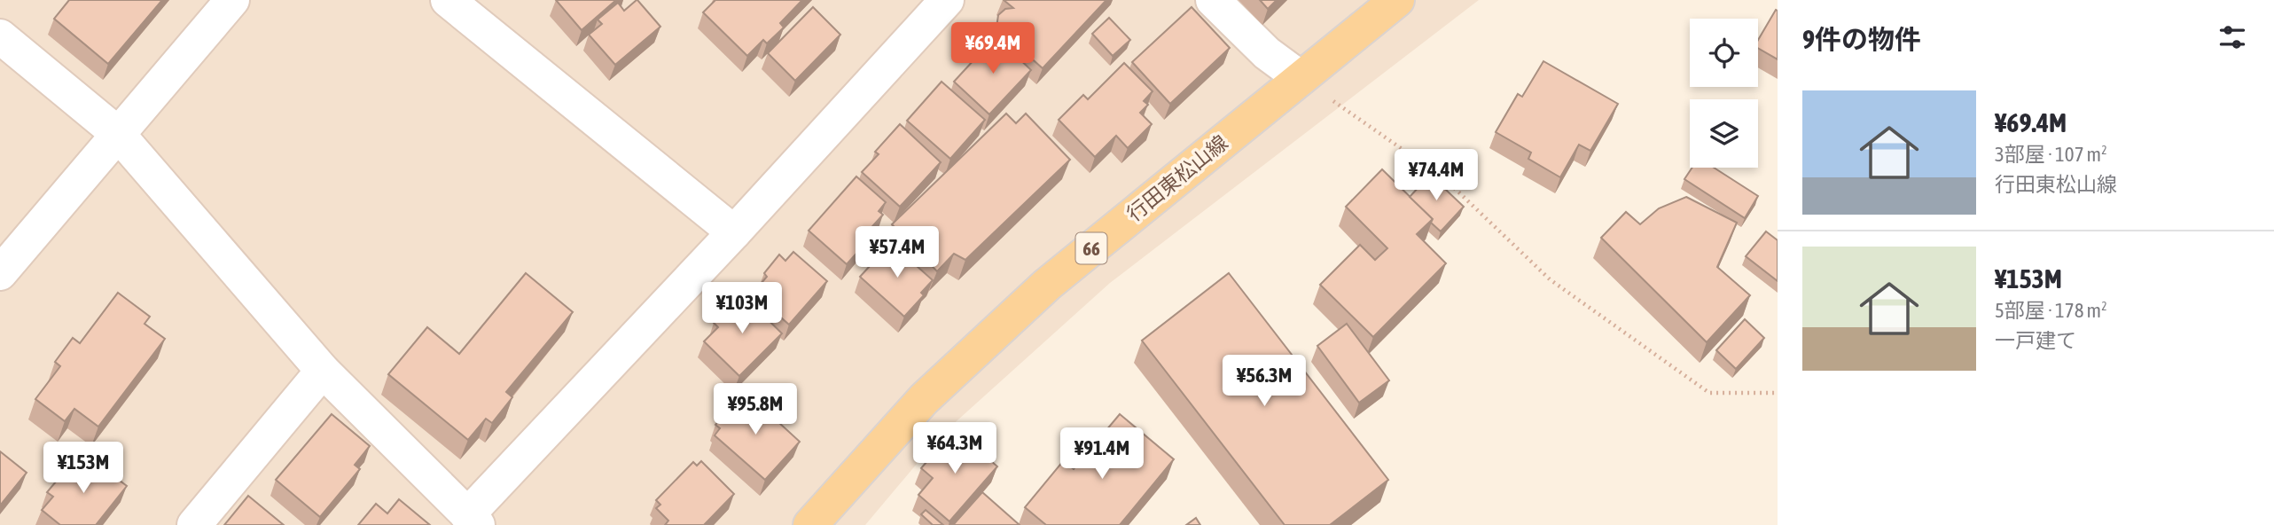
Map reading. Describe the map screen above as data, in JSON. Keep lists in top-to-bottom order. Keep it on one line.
{"streets":{"main road":["行田東松山線","66"]},"page":{"heading":"9件の物件","price":["¥69.4M","¥74.4M","¥57.4M","¥103M","¥56.3M","¥95.8M","¥64.3M","¥91.4M","¥153M"],"list":[{"name":"¥69.4M","note":"3部屋 · 107 m² · 行田東松山線"},{"name":"¥153M","note":"5部屋 · 178 m² · 一戸建て"}]}}
